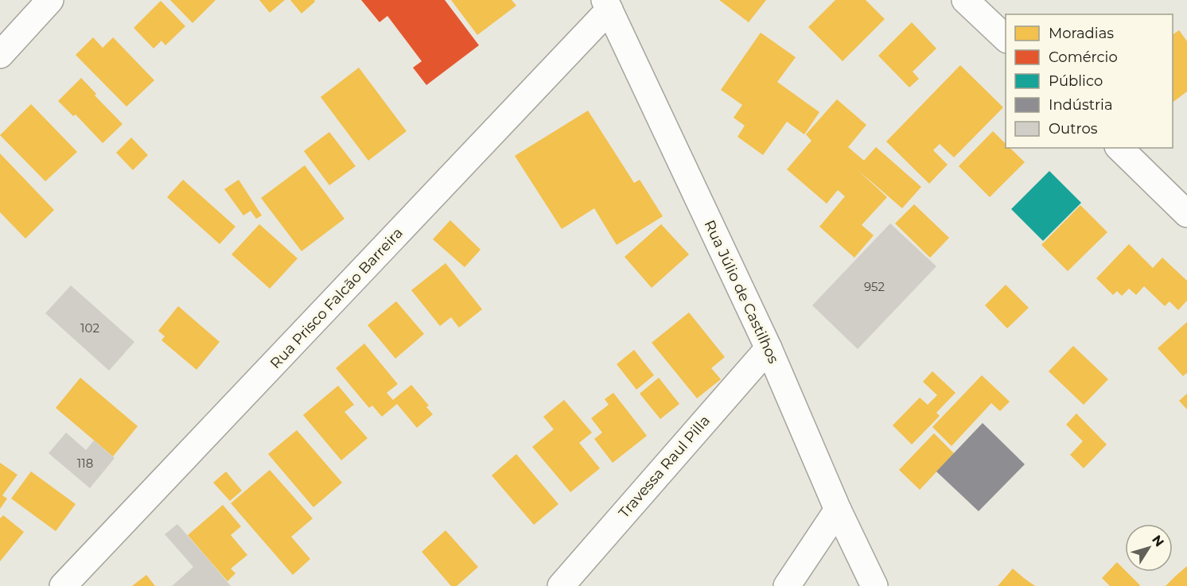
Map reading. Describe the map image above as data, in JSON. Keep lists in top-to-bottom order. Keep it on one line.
{"streets":{"street":["Rua Júlio de Castilhos","Rua Prisco Falcão Barreira","Travessa Raul Pilla"]},"crossings":[["Rua Júlio de Castilhos","Rua Prisco Falcão Barreira"],["Rua Júlio de Castilhos","Travessa Raul Pilla"]],"house_numbers":["952","102","118"],"legend":["Moradias","Comércio","Público","Indústria","Outros"],"north":"top right"}
